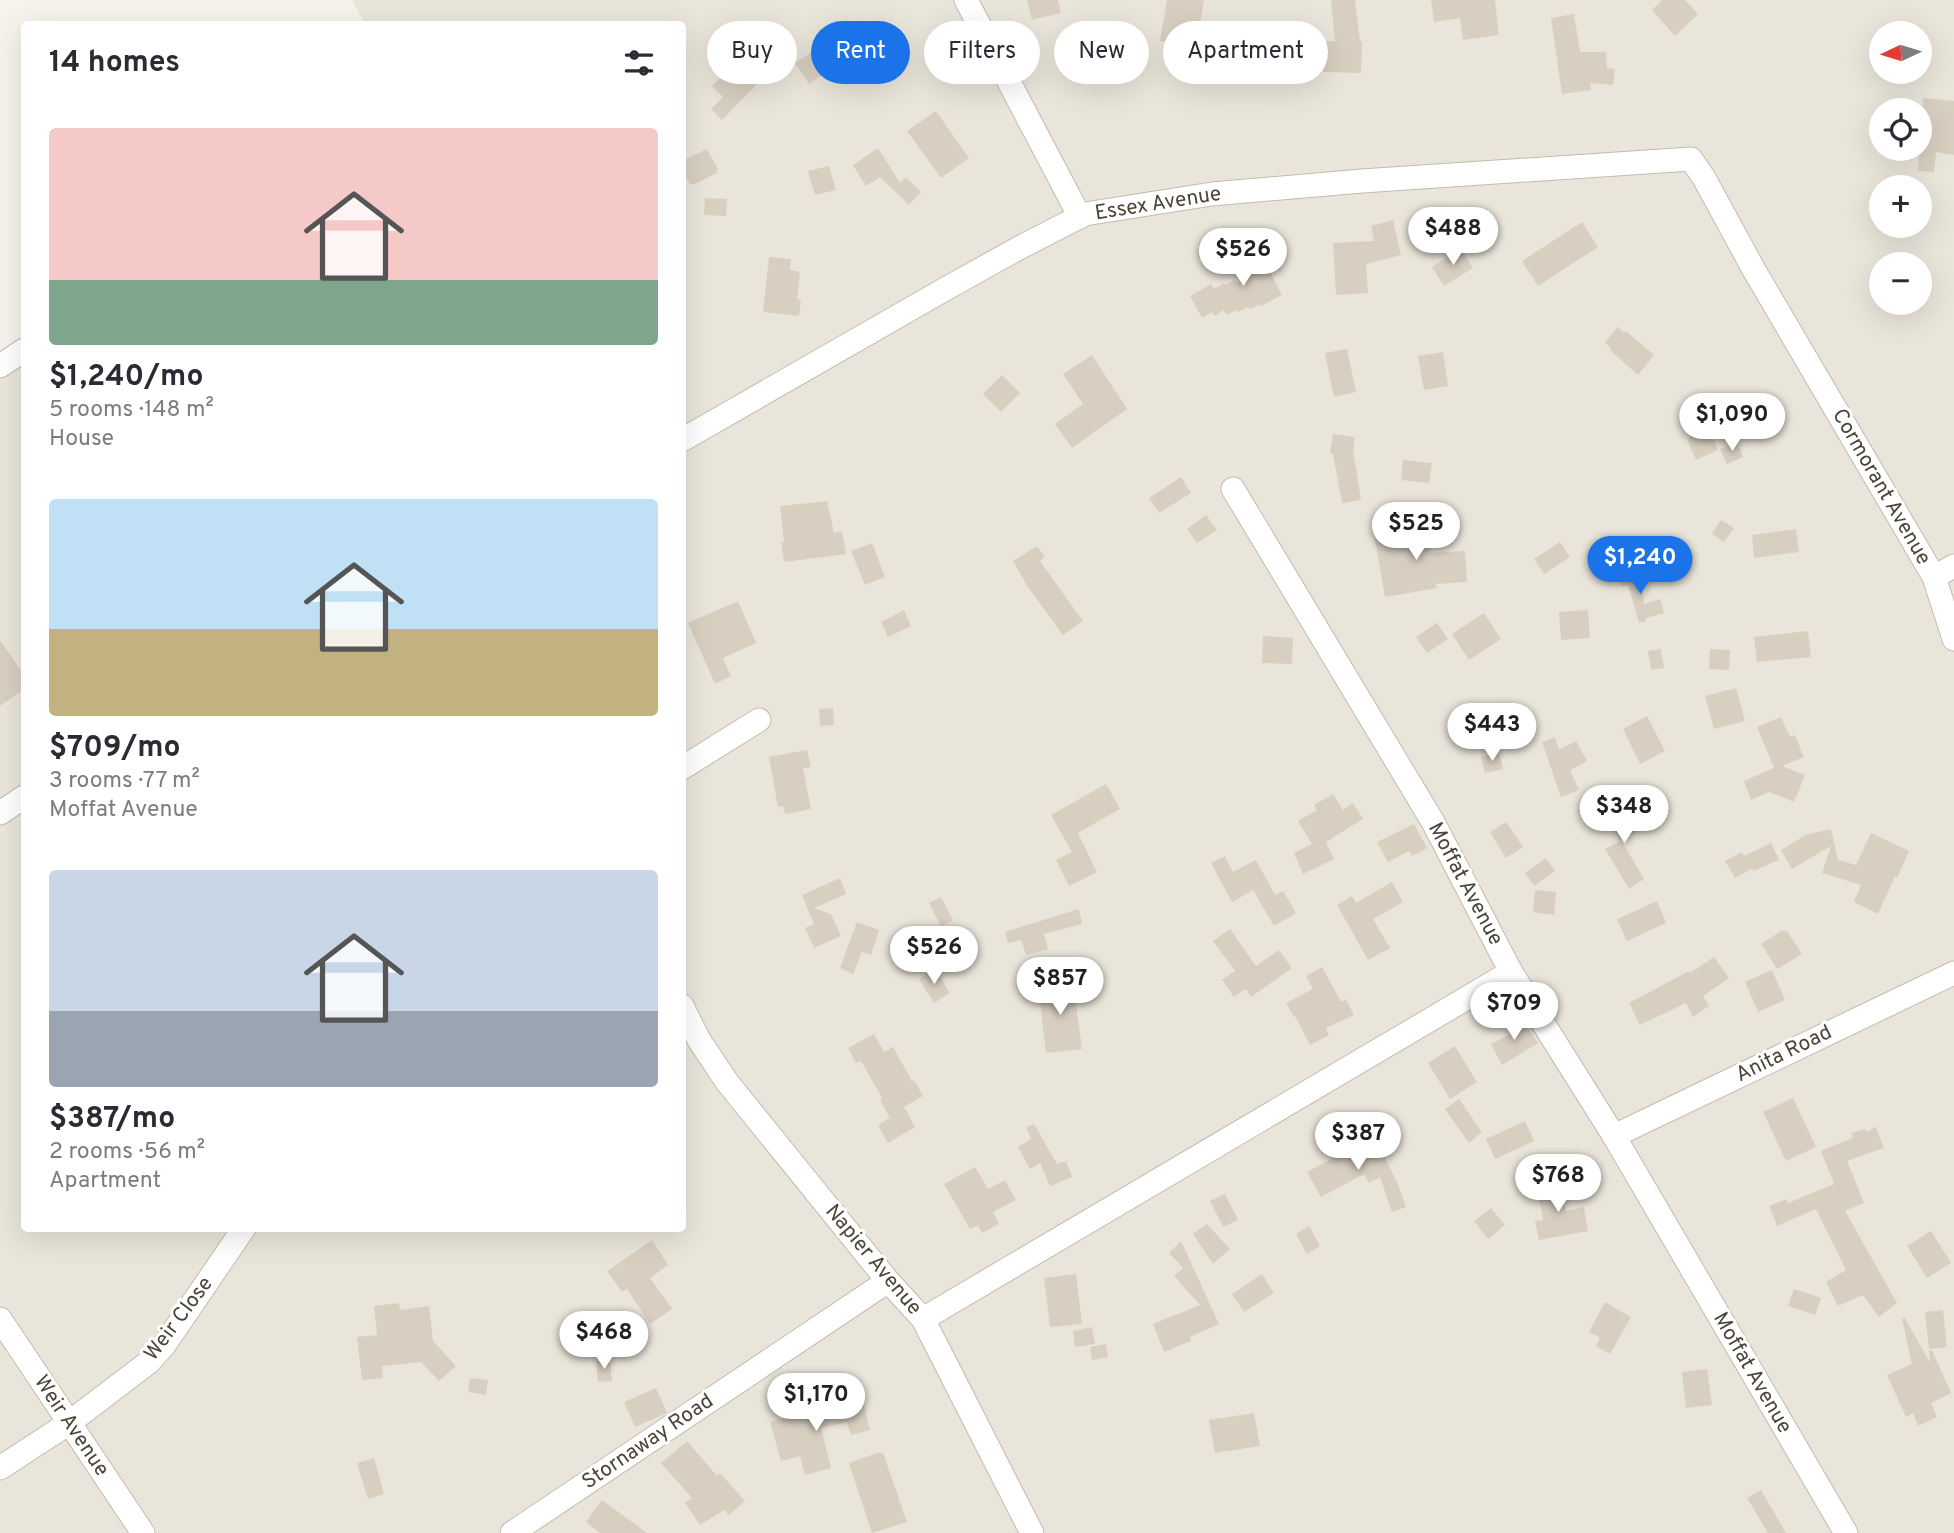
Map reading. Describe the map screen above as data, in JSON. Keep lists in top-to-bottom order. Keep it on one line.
{"streets":{"street":["Essex Avenue","Cormorant Avenue","Moffat Avenue","Anita Road","Napier Avenue","Weir Close","Weir Avenue","Stornaway Road"]},"crossings":[["Essex Avenue","Cormorant Avenue"],["Moffat Avenue","Anita Road"],["Napier Avenue","Stornaway Road"],["Weir Close","Weir Avenue"]],"north":"left","page":{"map_buttons":["+","−"],"chip":["Buy","Rent","Filters","New","Apartment"],"heading":"14 homes","list":[{"name":"$1,240/mo","note":"5 rooms · 148 m² · House"},{"name":"$709/mo","note":"3 rooms · 77 m² · Moffat Avenue"},{"name":"$387/mo","note":"2 rooms · 56 m² · Apartment"}],"price":["$488","$526","$1,090","$525","$1,240","$443","$348","$526","$857","$709","$387","$768","$468","$1,170"]}}
